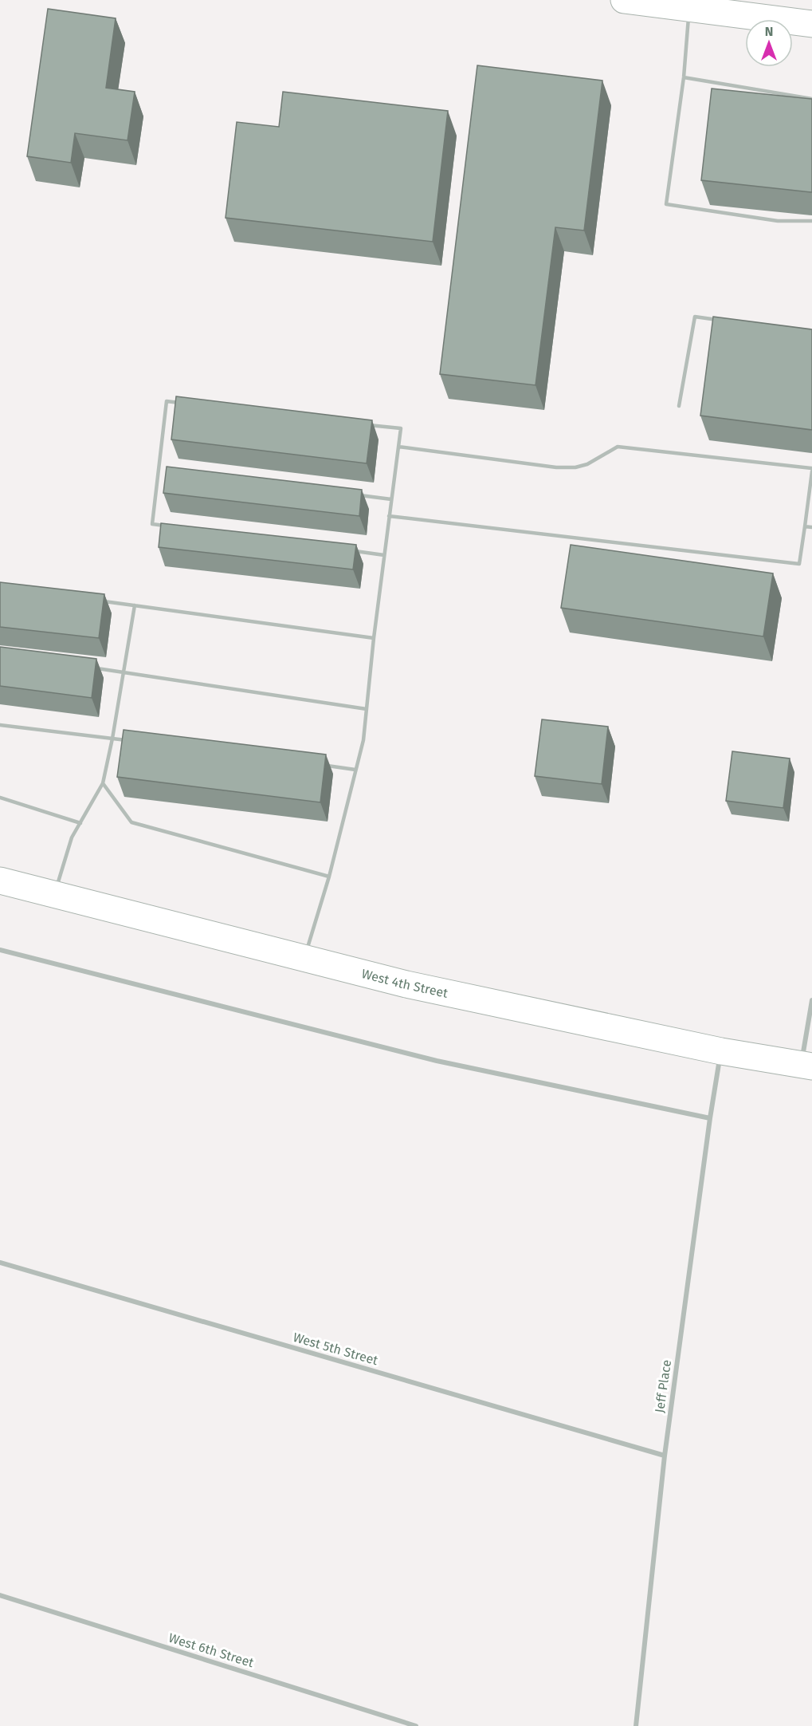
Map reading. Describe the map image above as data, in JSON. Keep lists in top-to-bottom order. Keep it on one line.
{"streets":{"main road":["West 4th Street"],"street":["West 5th Street","Jeff Place","West 6th Street"]},"crossings":[["West 4th Street","Jeff Place"],["West 5th Street","Jeff Place"]],"north":"top"}
